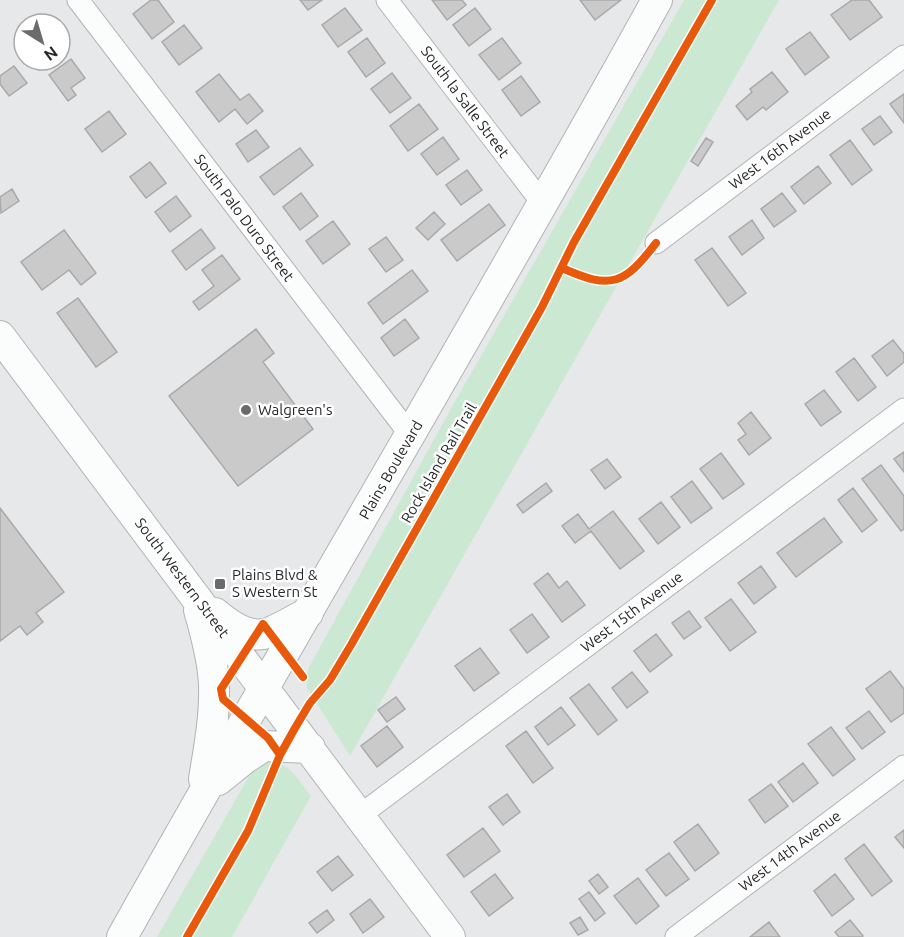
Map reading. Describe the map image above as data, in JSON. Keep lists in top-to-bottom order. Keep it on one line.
{"streets":{"main road":["Plains Boulevard","South Western Street"],"street":["South la Salle Street","West 16th Avenue","South Palo Duro Street","West 15th Avenue","West 14th Avenue"],"cycle path":["Rock Island Rail Trail"]},"crossings":[["South la Salle Street","Plains Boulevard"],["South Palo Duro Street","Plains Boulevard"],["Plains Boulevard","South Western Street"],["South Western Street","West 15th Avenue"]],"places":{"other":["Walgreen's"],"transit":["Plains Blvd & S Western St"]},"north":"bottom right"}
